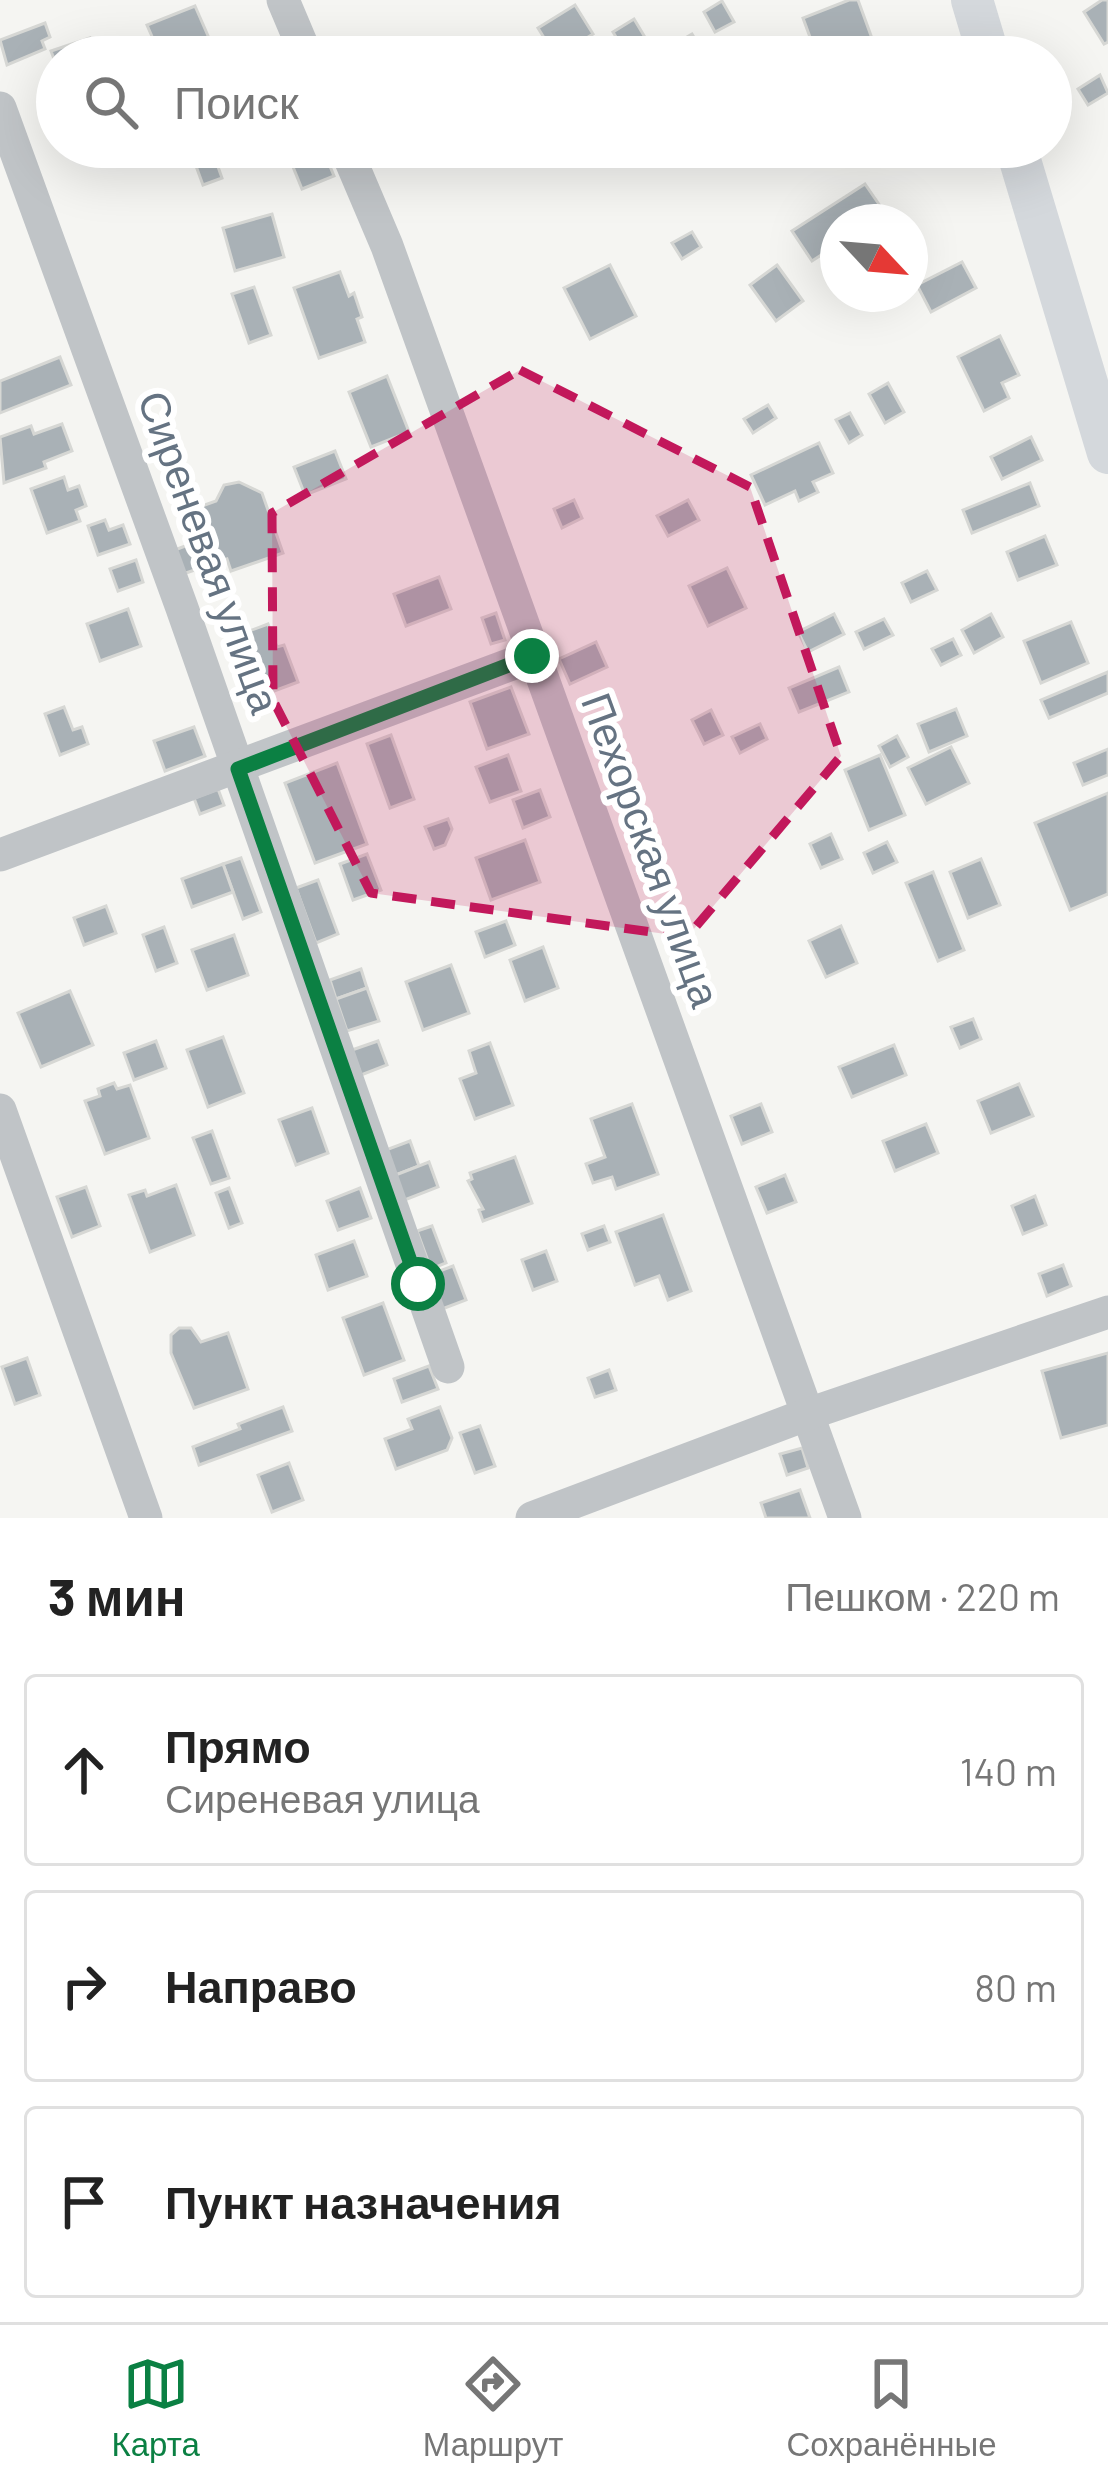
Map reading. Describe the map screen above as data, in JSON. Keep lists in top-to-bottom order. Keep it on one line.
{"streets":{"street":["Сиреневая улица","Пехорская улица"]},"north":"bottom right","page":{"search":"Поиск","heading":["3 мин","Пешком · 220 m"],"list":[["Прямо","Сиреневая улица","140 m"],["Направо","80 m"],"Пункт назначения"],"nav":["Карта","Маршрут","Сохранённые"]}}
